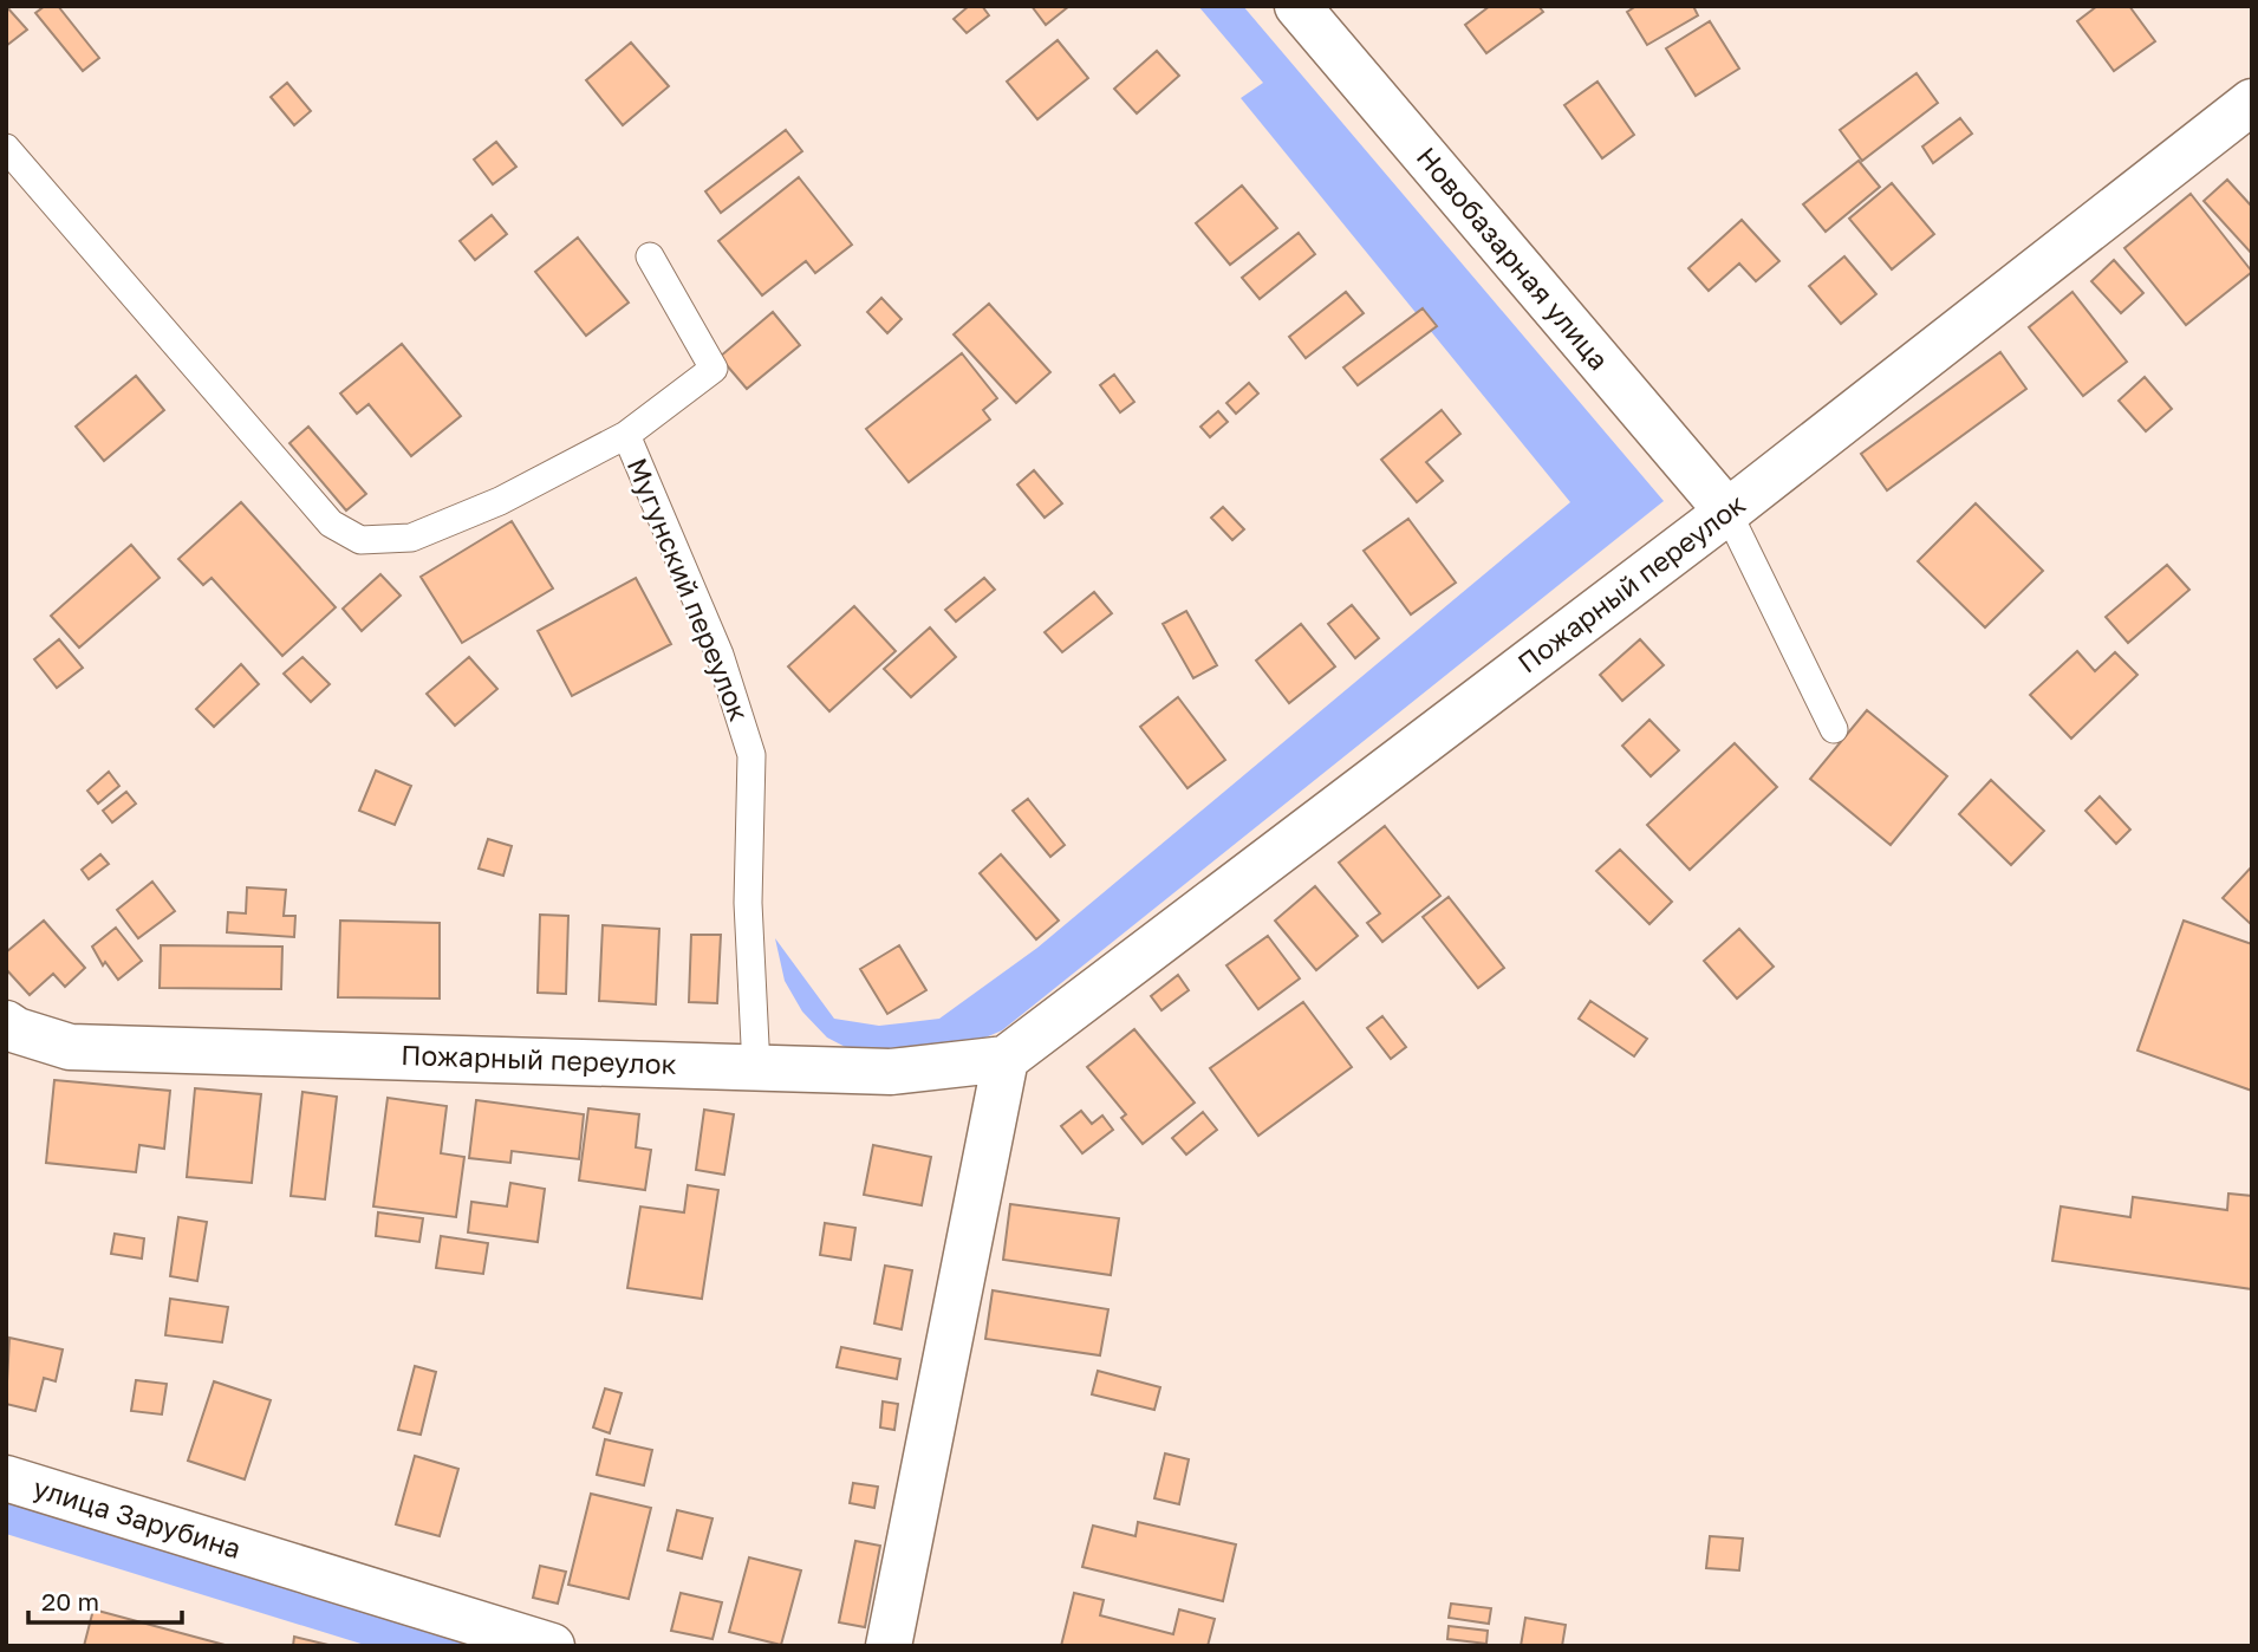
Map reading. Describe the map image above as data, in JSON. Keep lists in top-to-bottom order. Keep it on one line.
{"streets":{"street":["Новобазарная улица","Пожарный переулок","улица Зарубина"],"lane":["Мугунский переулок"]},"crossings":[["Новобазарная улица","Пожарный переулок"],["Пожарный переулок","Мугунский переулок"]],"scale_bar":"20 m"}
